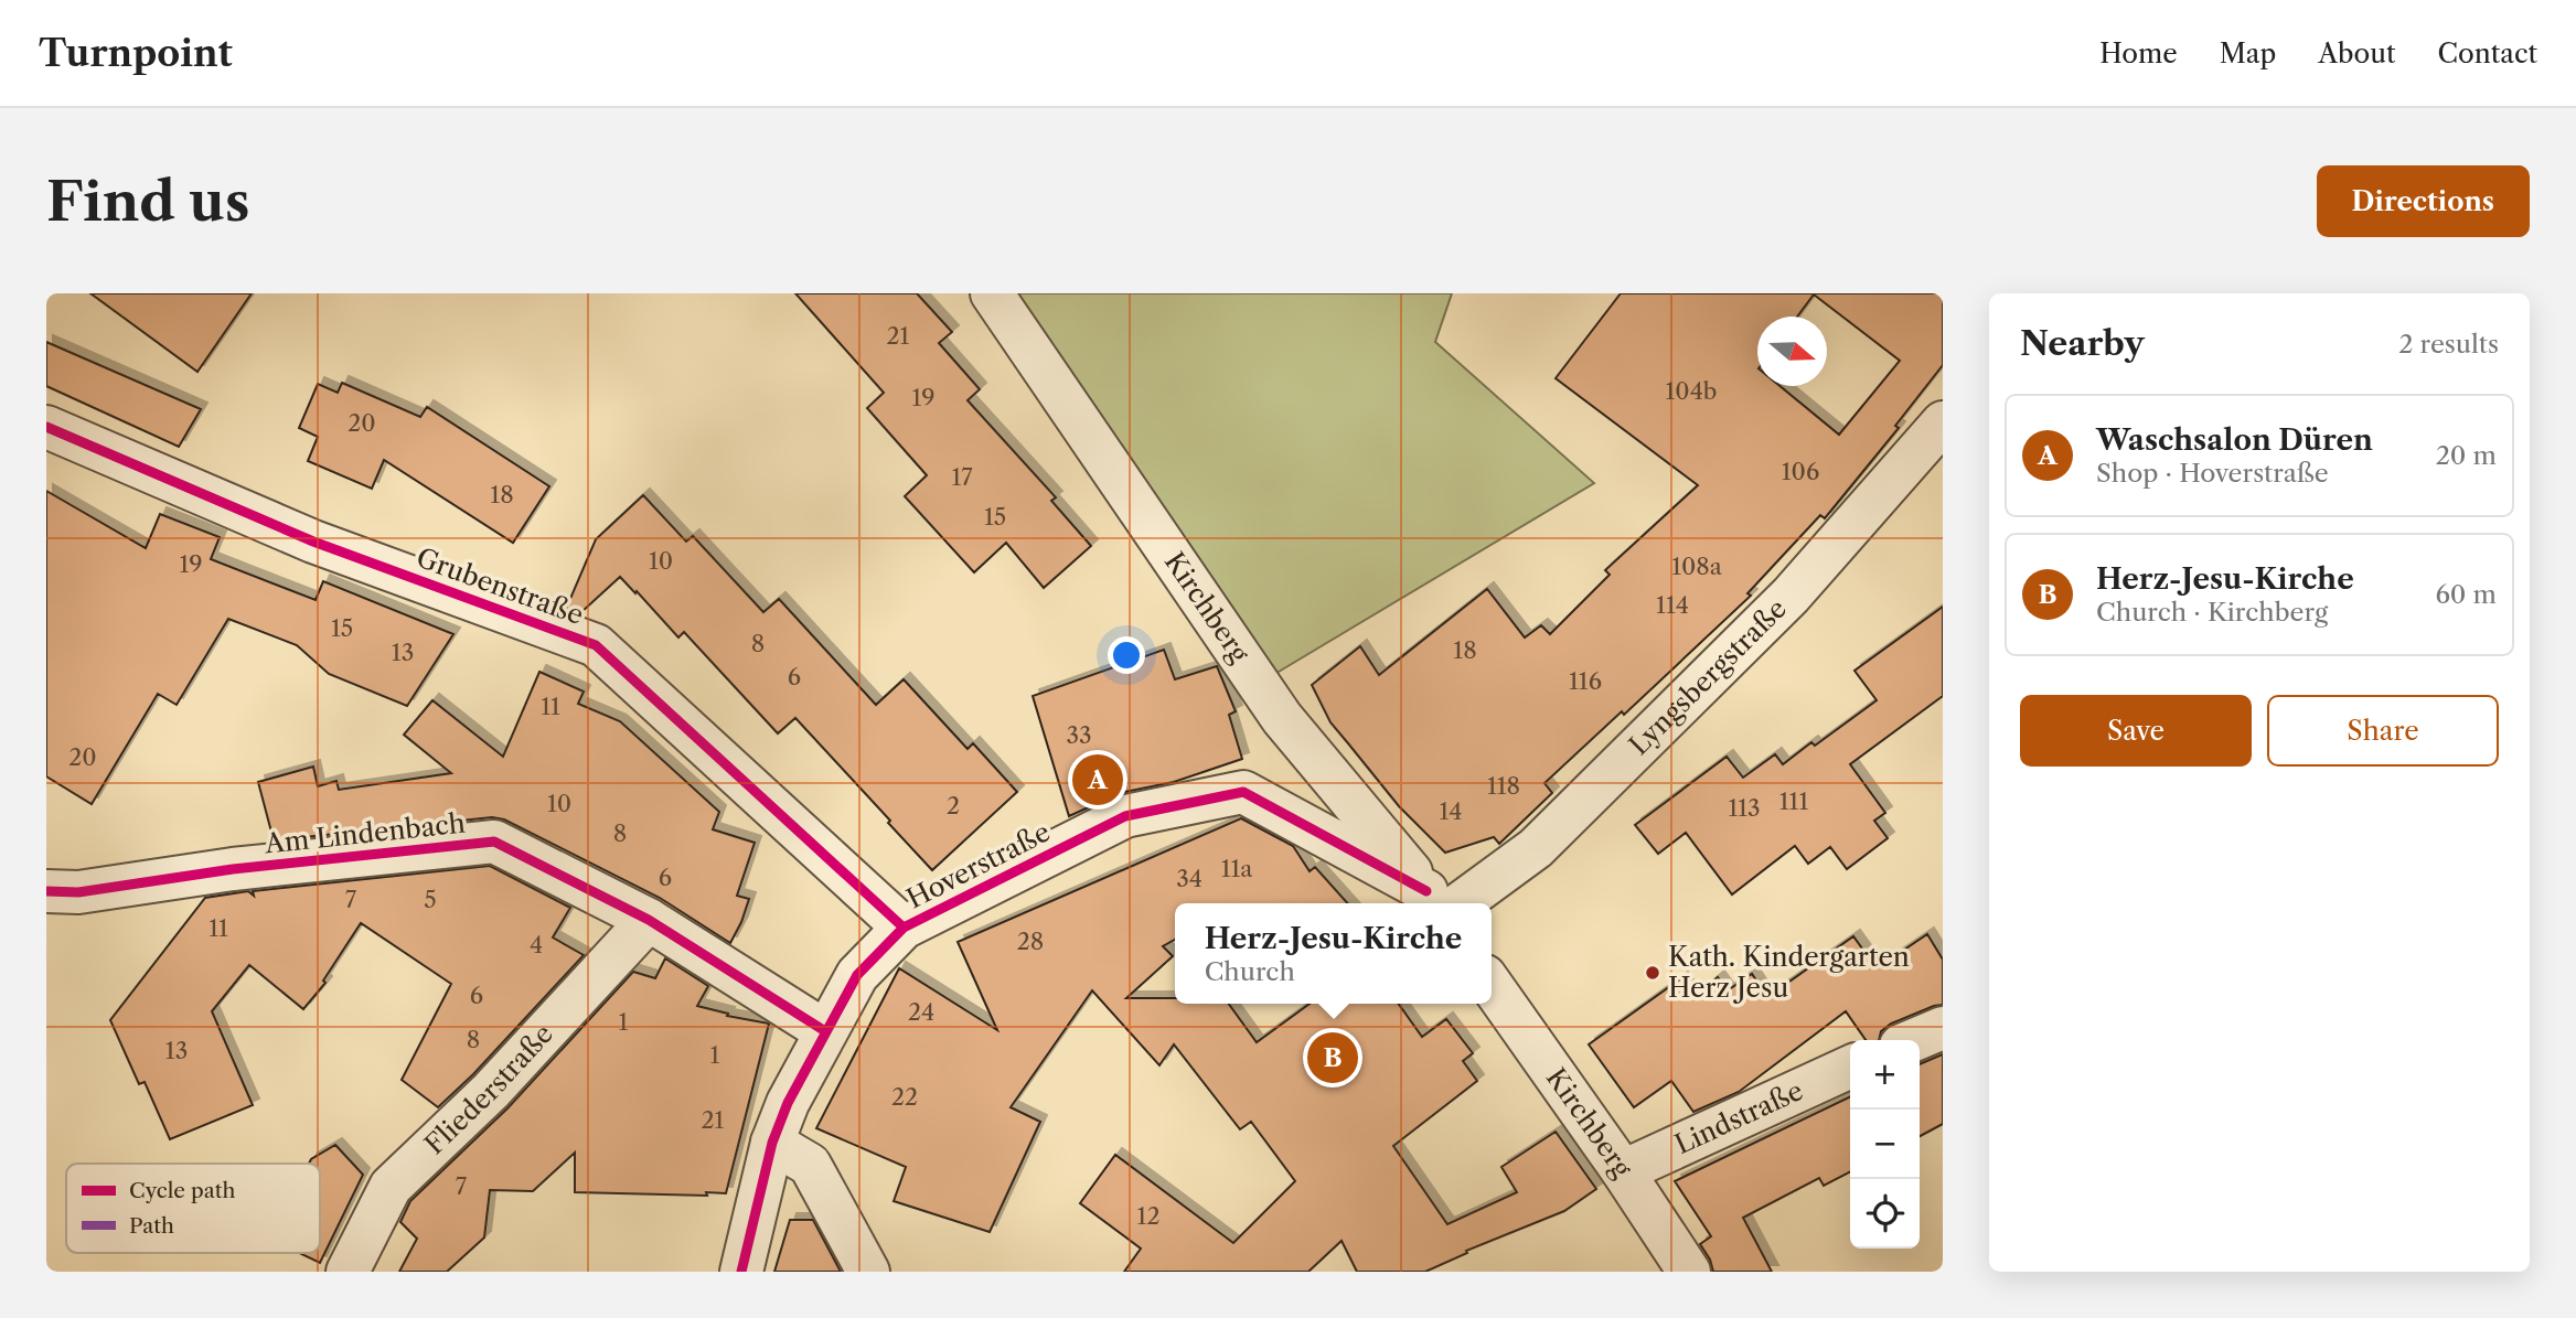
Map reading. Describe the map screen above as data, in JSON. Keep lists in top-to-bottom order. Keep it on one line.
{"streets":{"street":["Grubenstraße","Kirchberg","Lyngsbergstraße","Am Lindenbach","Hoverstraße","Fliederstraße","Lindstraße"]},"crossings":[["Grubenstraße","Hoverstraße"],["Kirchberg","Lyngsbergstraße"],["Kirchberg","Hoverstraße"],["Kirchberg","Lindstraße"],["Lyngsbergstraße","Hoverstraße"],["Am Lindenbach","Hoverstraße"],["Am Lindenbach","Fliederstraße"]],"places":["Kath. Kindergarten Herz Jesu"],"house_numbers":["21","104b","19","20","106","17","18","15","10","19","108a","114","15","8","18","13","6","116","11","33","20","118","111","10","2","113","14","8","11a","6","34","7","5","11","28","4","6","24","1","8","13","1","22","21","7","12"],"legend":["Cycle path","Path"],"north":"right","page":{"header":"Turnpoint","nav":["Home","Map","About","Contact"],"buttons":["Directions",["Save","Share"]],"title":"Find us","heading":["Nearby","2 results"],"list":[{"mark":"A","name":"Waschsalon Düren","note":"Shop · Hoverstraße","value":"20 m"},{"mark":"B","name":"Herz-Jesu-Kirche","note":"Church · Kirchberg","value":"60 m"}],"pins":["A","B"],"popup":["Herz-Jesu-Kirche","Church"],"map_buttons":["+","−"]}}
